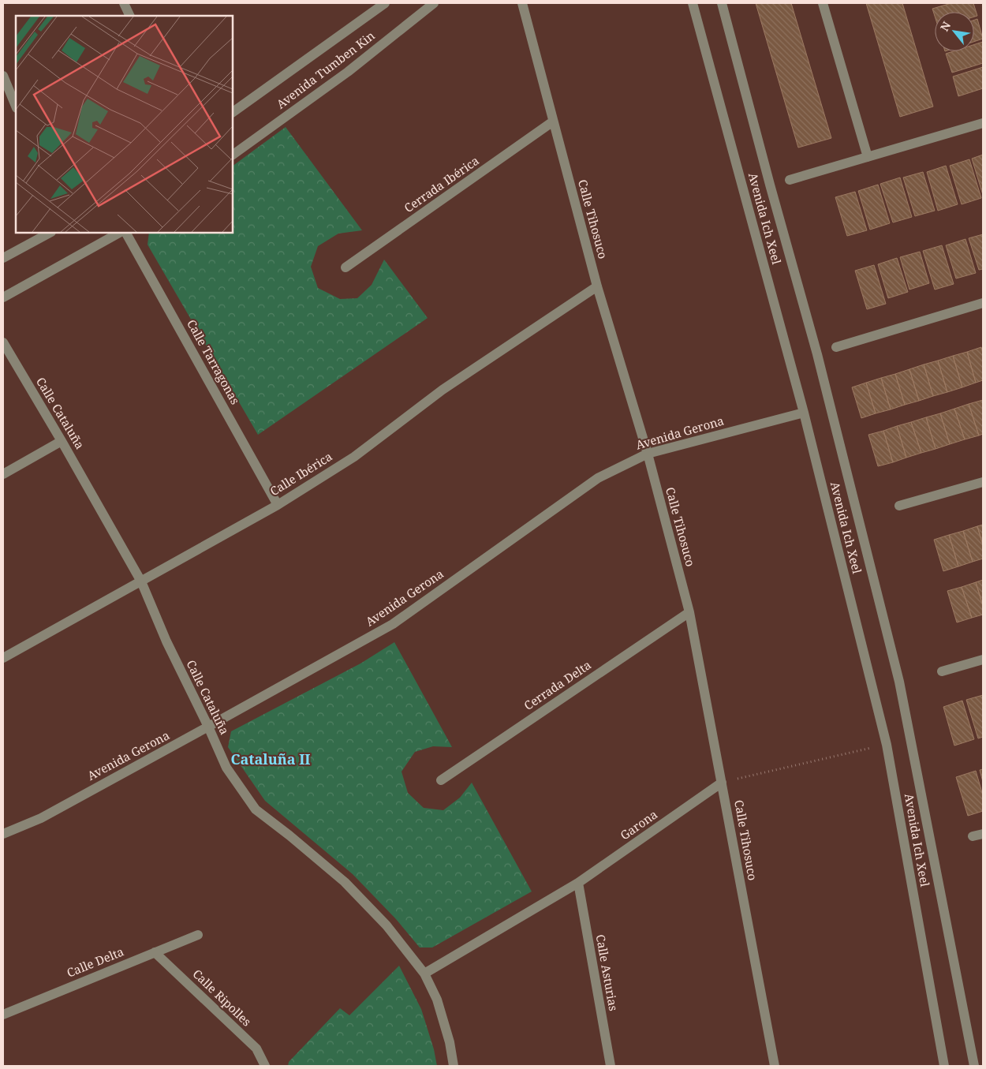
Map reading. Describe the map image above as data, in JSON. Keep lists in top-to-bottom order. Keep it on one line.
{"streets":{"street":["Avenida Tumben Kin","Cerrada Ibérica","Avenida Ich Xeel","Calle Tihosuco","Calle Tarragonas","Calle Cataluña","Avenida Gerona","Calle Ibérica","Cerrada Delta","Garona","Calle Delta","Calle Asturias","Calle Ripolles"]},"crossings":[["Cerrada Ibérica","Calle Tihosuco"],["Avenida Ich Xeel","Avenida Gerona"],["Calle Tihosuco","Avenida Gerona"],["Calle Tihosuco","Calle Ibérica"],["Calle Tihosuco","Cerrada Delta"],["Calle Tihosuco","Garona"],["Calle Tarragonas","Calle Ibérica"],["Calle Cataluña","Avenida Gerona"],["Calle Cataluña","Calle Ibérica"],["Calle Cataluña","Garona"],["Garona","Calle Asturias"],["Calle Delta","Calle Ripolles"]],"districts":["Cataluña II"],"north":"top left"}
